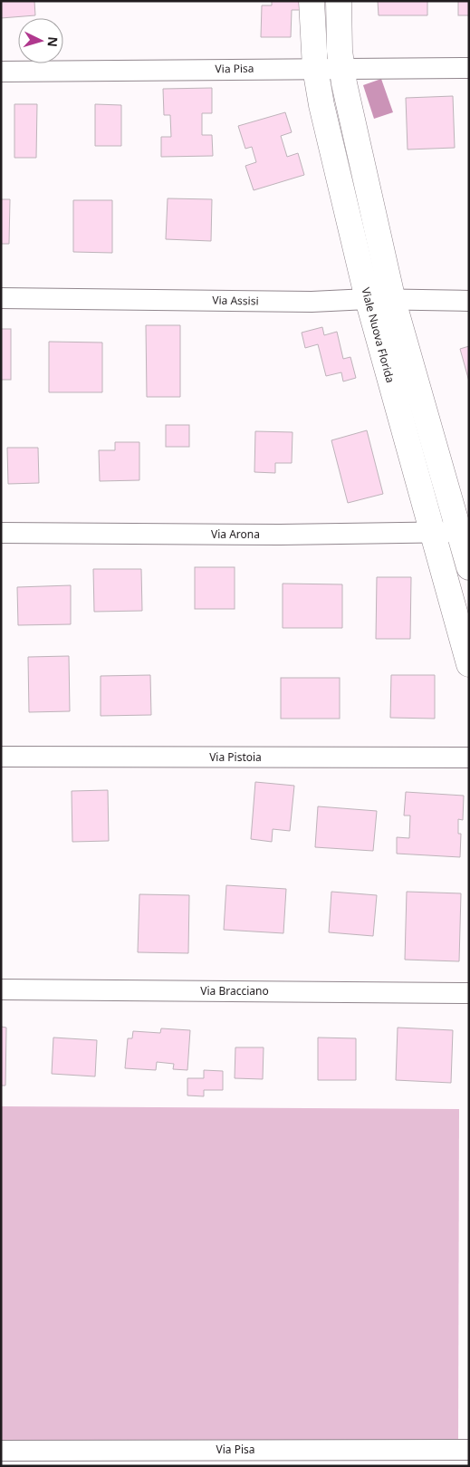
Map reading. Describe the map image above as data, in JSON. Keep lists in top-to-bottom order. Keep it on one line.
{"streets":{"street":["Via Pisa","Via Assisi","Viale Nuova Florida","Via Arona","Via Pistoia","Via Bracciano"]},"crossings":[["Via Pisa","Viale Nuova Florida"],["Via Assisi","Viale Nuova Florida"],["Viale Nuova Florida","Via Arona"]],"north":"right"}
